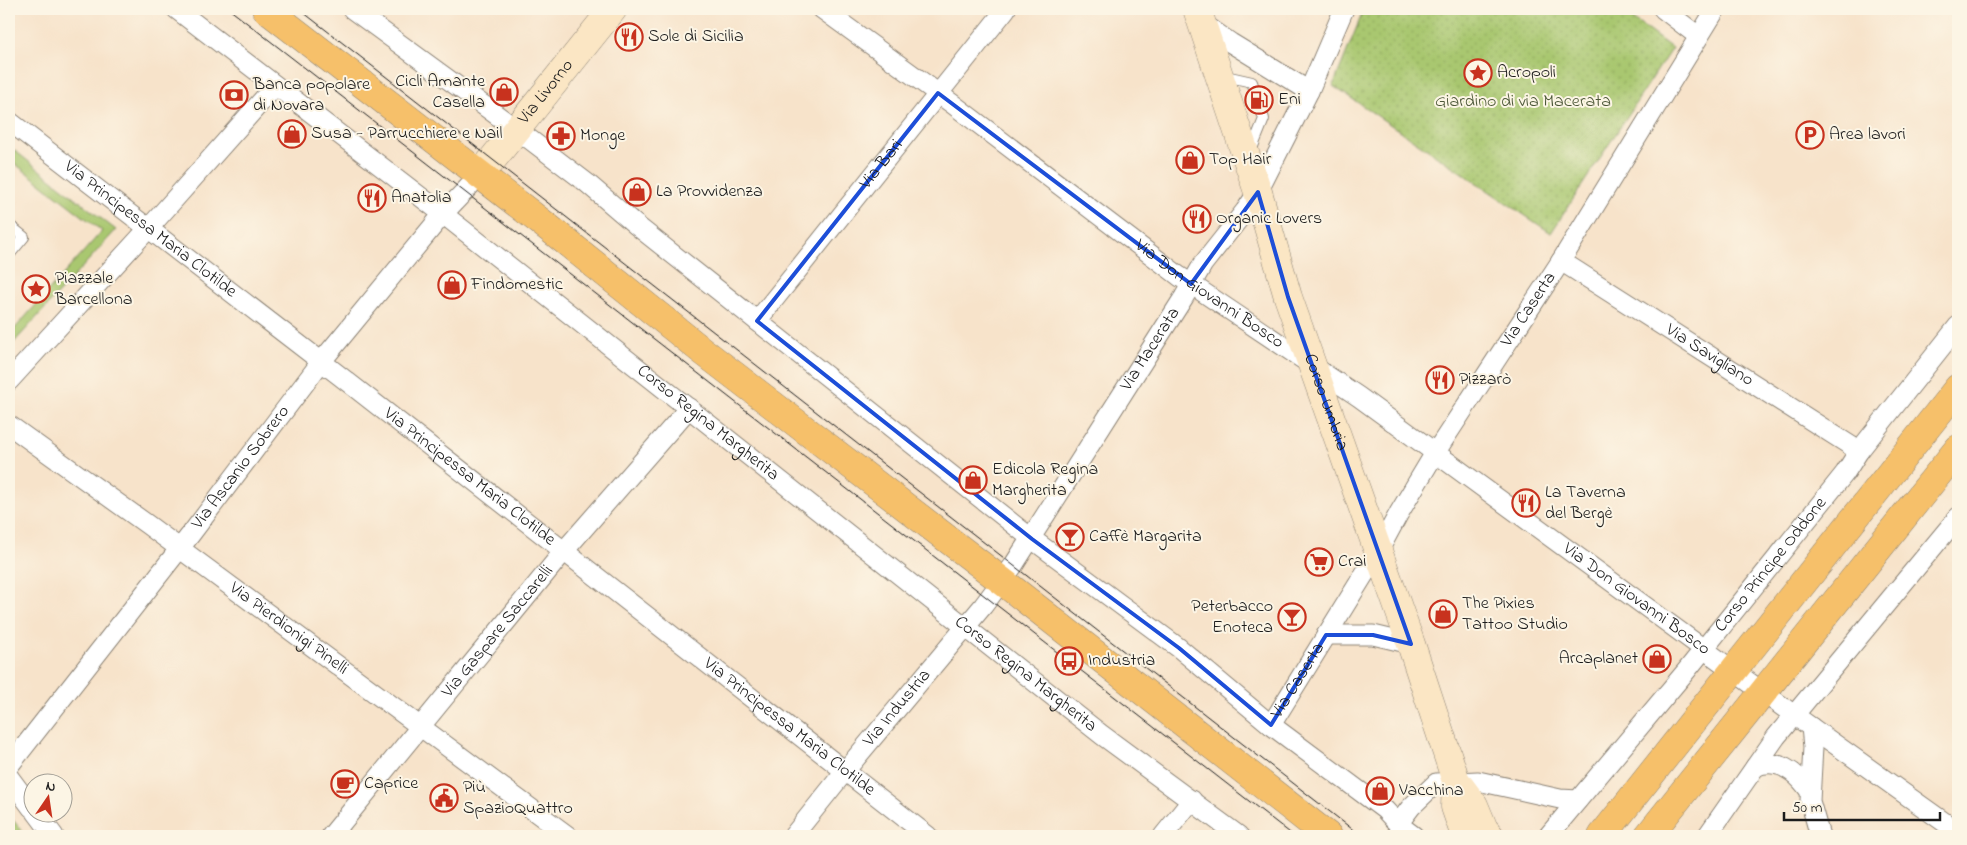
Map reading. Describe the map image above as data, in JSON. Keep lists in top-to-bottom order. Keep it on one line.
{"streets":{"main road":["Via Livorno","Corso Umbria","Corso Principe Oddone"],"street":["Via Bari","Via Principessa Maria Clotilde","Via Don Giovanni Bosco","Via Caserta","Via Macerata","Via Savigliano","Corso Regina Margherita","Via Ascanio Sobrero","Via Pierdionigi Pinelli","Via Gaspare Saccarelli","Via Industria"]},"crossings":[["Via Livorno","Via Ascanio Sobrero"],["Via Bari","Via Don Giovanni Bosco"],["Via Principessa Maria Clotilde","Via Ascanio Sobrero"],["Via Principessa Maria Clotilde","Via Gaspare Saccarelli"],["Via Principessa Maria Clotilde","Via Industria"],["Via Don Giovanni Bosco","Via Caserta"],["Via Don Giovanni Bosco","Via Macerata"],["Via Don Giovanni Bosco","Corso Umbria"],["Via Don Giovanni Bosco","Corso Principe Oddone"],["Via Caserta","Via Savigliano"],["Via Caserta","Corso Umbria"],["Via Macerata","Corso Umbria"],["Via Macerata","Via Industria"],["Via Savigliano","Corso Principe Oddone"],["Corso Regina Margherita","Via Ascanio Sobrero"],["Corso Regina Margherita","Via Gaspare Saccarelli"],["Corso Regina Margherita","Via Industria"],["Via Ascanio Sobrero","Via Pierdionigi Pinelli"],["Via Pierdionigi Pinelli","Via Gaspare Saccarelli"]],"parks":["Giardino di via Macerata"],"places":{"restaurant":["Sole di Sicilia","Anatolia","Organic Lovers","Pizzarò","La Taverna del Bergè"],"place":["Acropoli","Piazzale Barcellona"],"shop":["Cicli Amante Casella","Susa - Parrucchiere e Nail","Top Hair","La Provvidenza","Findomestic","Edicola Regina Margherita","The Pixies Tattoo Studio","Arcaplanet","Vacchina"],"bank":["Banca popolare di Novara"],"fuel station":["Eni"],"parking":["Area lavori"],"pharmacy":["Monge"],"bar":["Caffè Margarita","Peterbacco Enoteca"],"supermarket":["Crai"],"bus stop":["Industria"],"cafe":["Caprice"],"public building":["Più SpazioQuattro"]},"scale_bar":"50 m","north":"top"}
